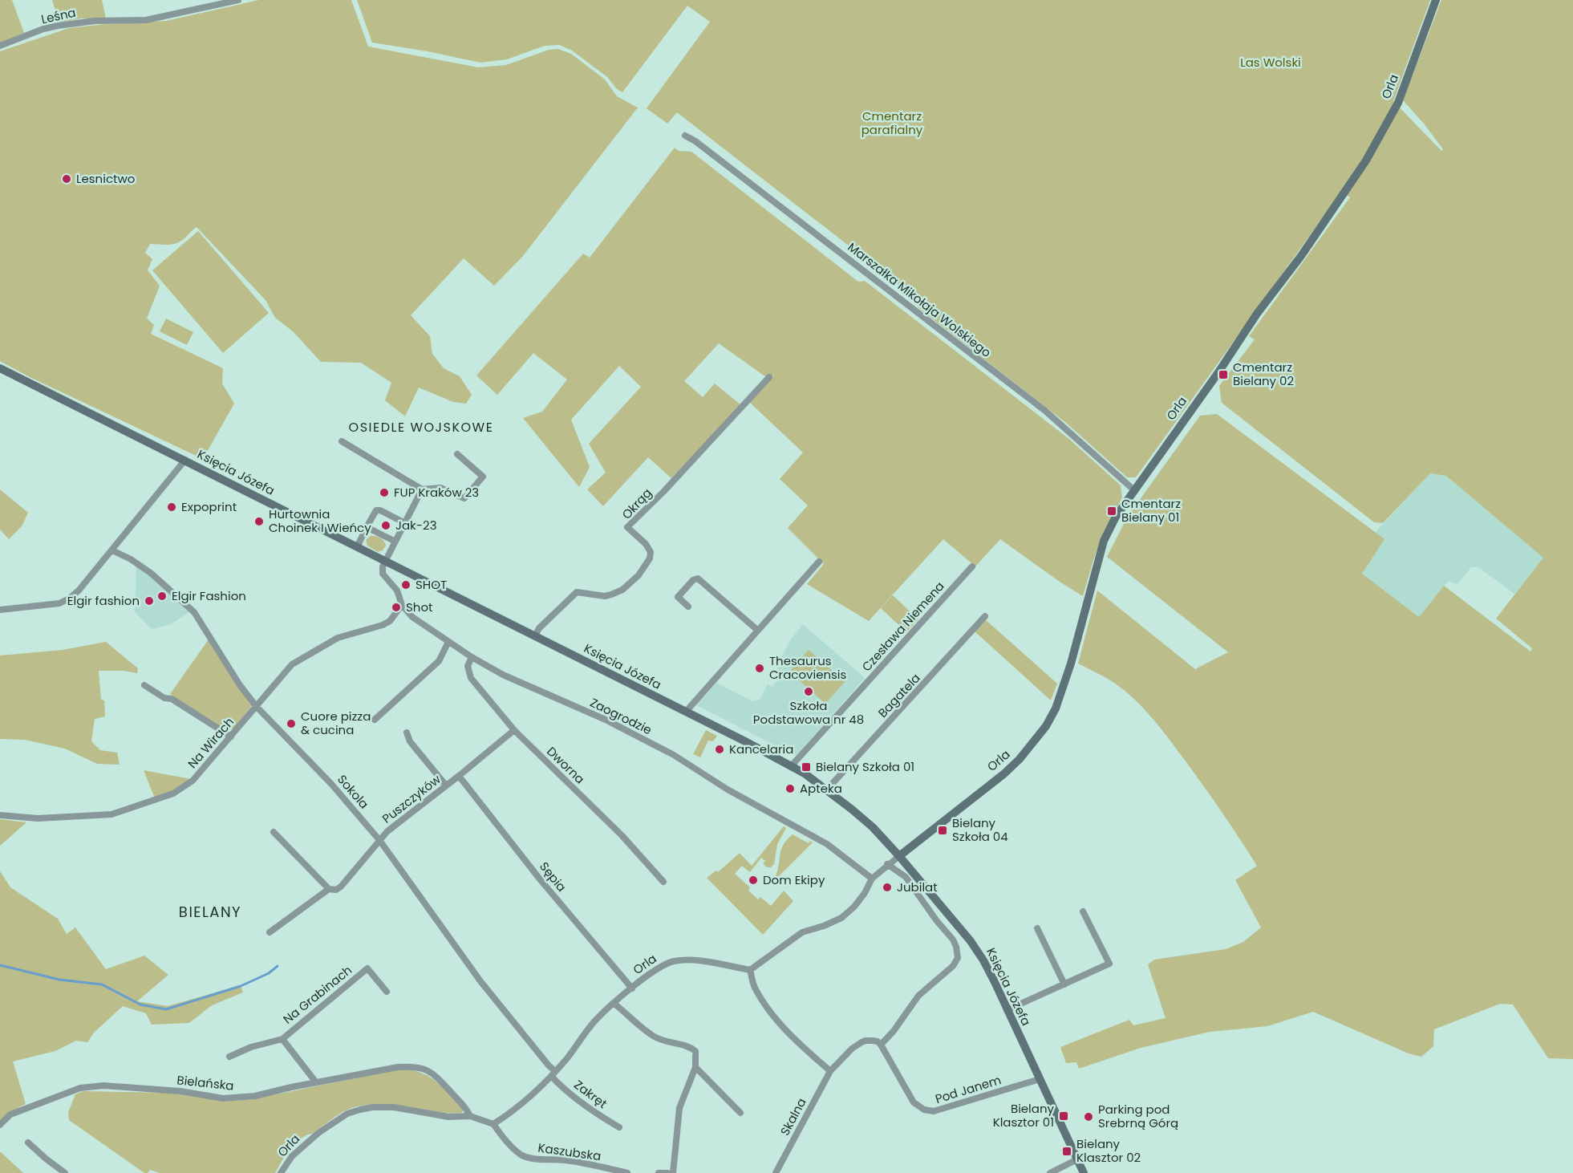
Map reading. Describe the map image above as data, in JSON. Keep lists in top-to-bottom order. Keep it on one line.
{"streets":{"street":["Leśna","Orla","Marszałka Mikołaja Wolskiego","Księcia Józefa","Okrąg","Czesława Niemena","Bagatela","Zaogrodzie","Na Wirach","Dworna","Sokola","Puszczyków","Sępia","Na Grabinach","Bielańska","Pod Janem","Zakręt","Skalna","Kaszubska"]},"crossings":[["Orla","Marszałka Mikołaja Wolskiego"],["Orla","Księcia Józefa"],["Orla","Zaogrodzie"],["Orla","Sokola"],["Orla","Sępia"],["Orla","Bielańska"],["Orla","Zakręt"],["Orla","Kaszubska"],["Księcia Józefa","Okrąg"],["Księcia Józefa","Czesława Niemena"],["Księcia Józefa","Bagatela"],["Księcia Józefa","Zaogrodzie"],["Księcia Józefa","Pod Janem"],["Zaogrodzie","Na Wirach"],["Zaogrodzie","Dworna"],["Na Wirach","Sokola"],["Dworna","Puszczyków"],["Sokola","Puszczyków"],["Sokola","Zakręt"],["Puszczyków","Sępia"],["Na Grabinach","Bielańska"]],"districts":["OSIEDLE WOJSKOWE","BIELANY"],"parks":["Las Wolski","Cmentarz parafialny"],"places":{"other":["Lesnictwo","FUP Kraków 23","Expoprint","Hurtownia Choinek I Wieńcy","Jak-23","SHOT","Elgir Fashion","Elgir fashion","Shot","Thesaurus Cracoviensis","Szkoła Podstawowa nr 48","Cuore pizza & cucina","Kancelaria","Apteka","Dom Ekipy","Jubilat","Parking pod Srebrną Górą"],"transit":["Cmentarz Bielany 02","Cmentarz Bielany 01","Bielany Szkoła 01","Bielany Szkoła 04","Bielany Klasztor 01","Bielany Klasztor 02"]}}
